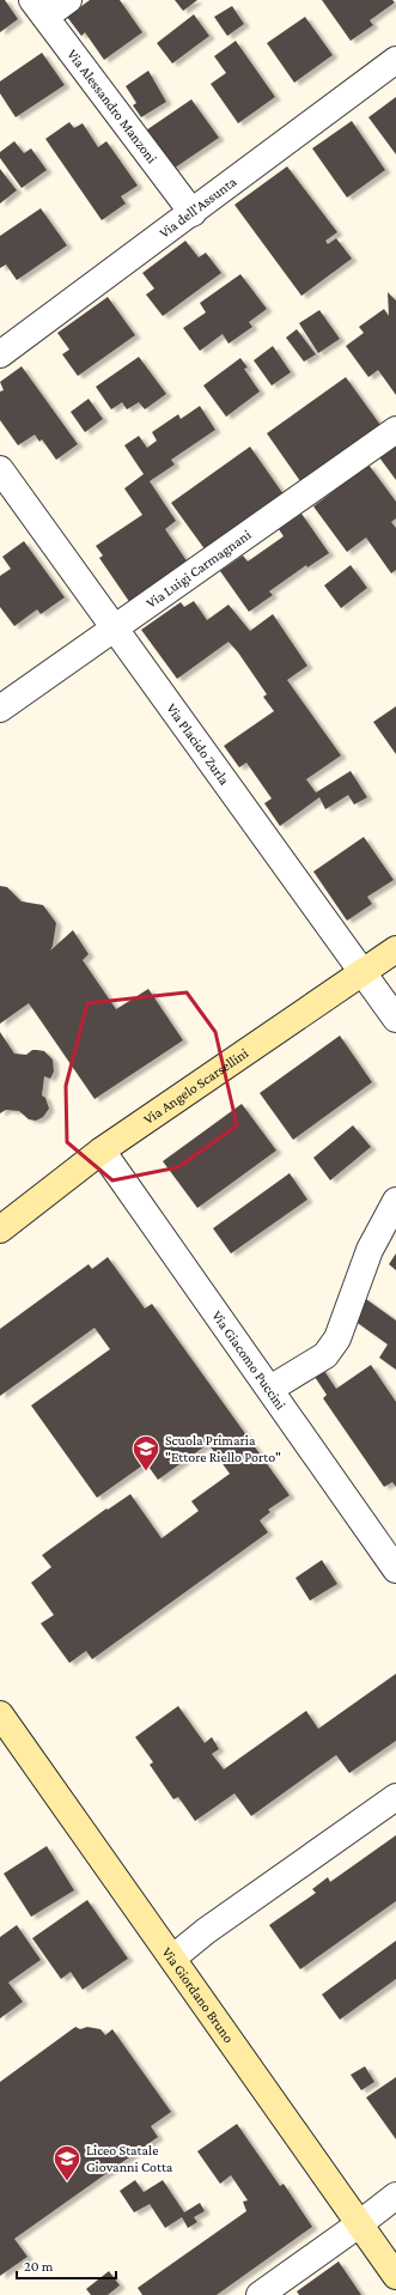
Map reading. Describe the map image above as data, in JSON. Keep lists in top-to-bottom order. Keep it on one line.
{"streets":{"main road":["Via Angelo Scarsellini","Via Giordano Bruno"],"street":["Via Alessandro Manzoni","Via dell'Assunta","Via Luigi Carmagnani","Via Placido Zurla","Via Giacomo Puccini"]},"crossings":[["Via Alessandro Manzoni","Via dell'Assunta"],["Via Luigi Carmagnani","Via Placido Zurla"],["Via Placido Zurla","Via Angelo Scarsellini"],["Via Angelo Scarsellini","Via Giacomo Puccini"]],"places":{"school or university":["Scuola Primaria \"Ettore Riello Porto\"","Liceo Statale Giovanni Cotta"]},"scale_bar":"20 m"}
